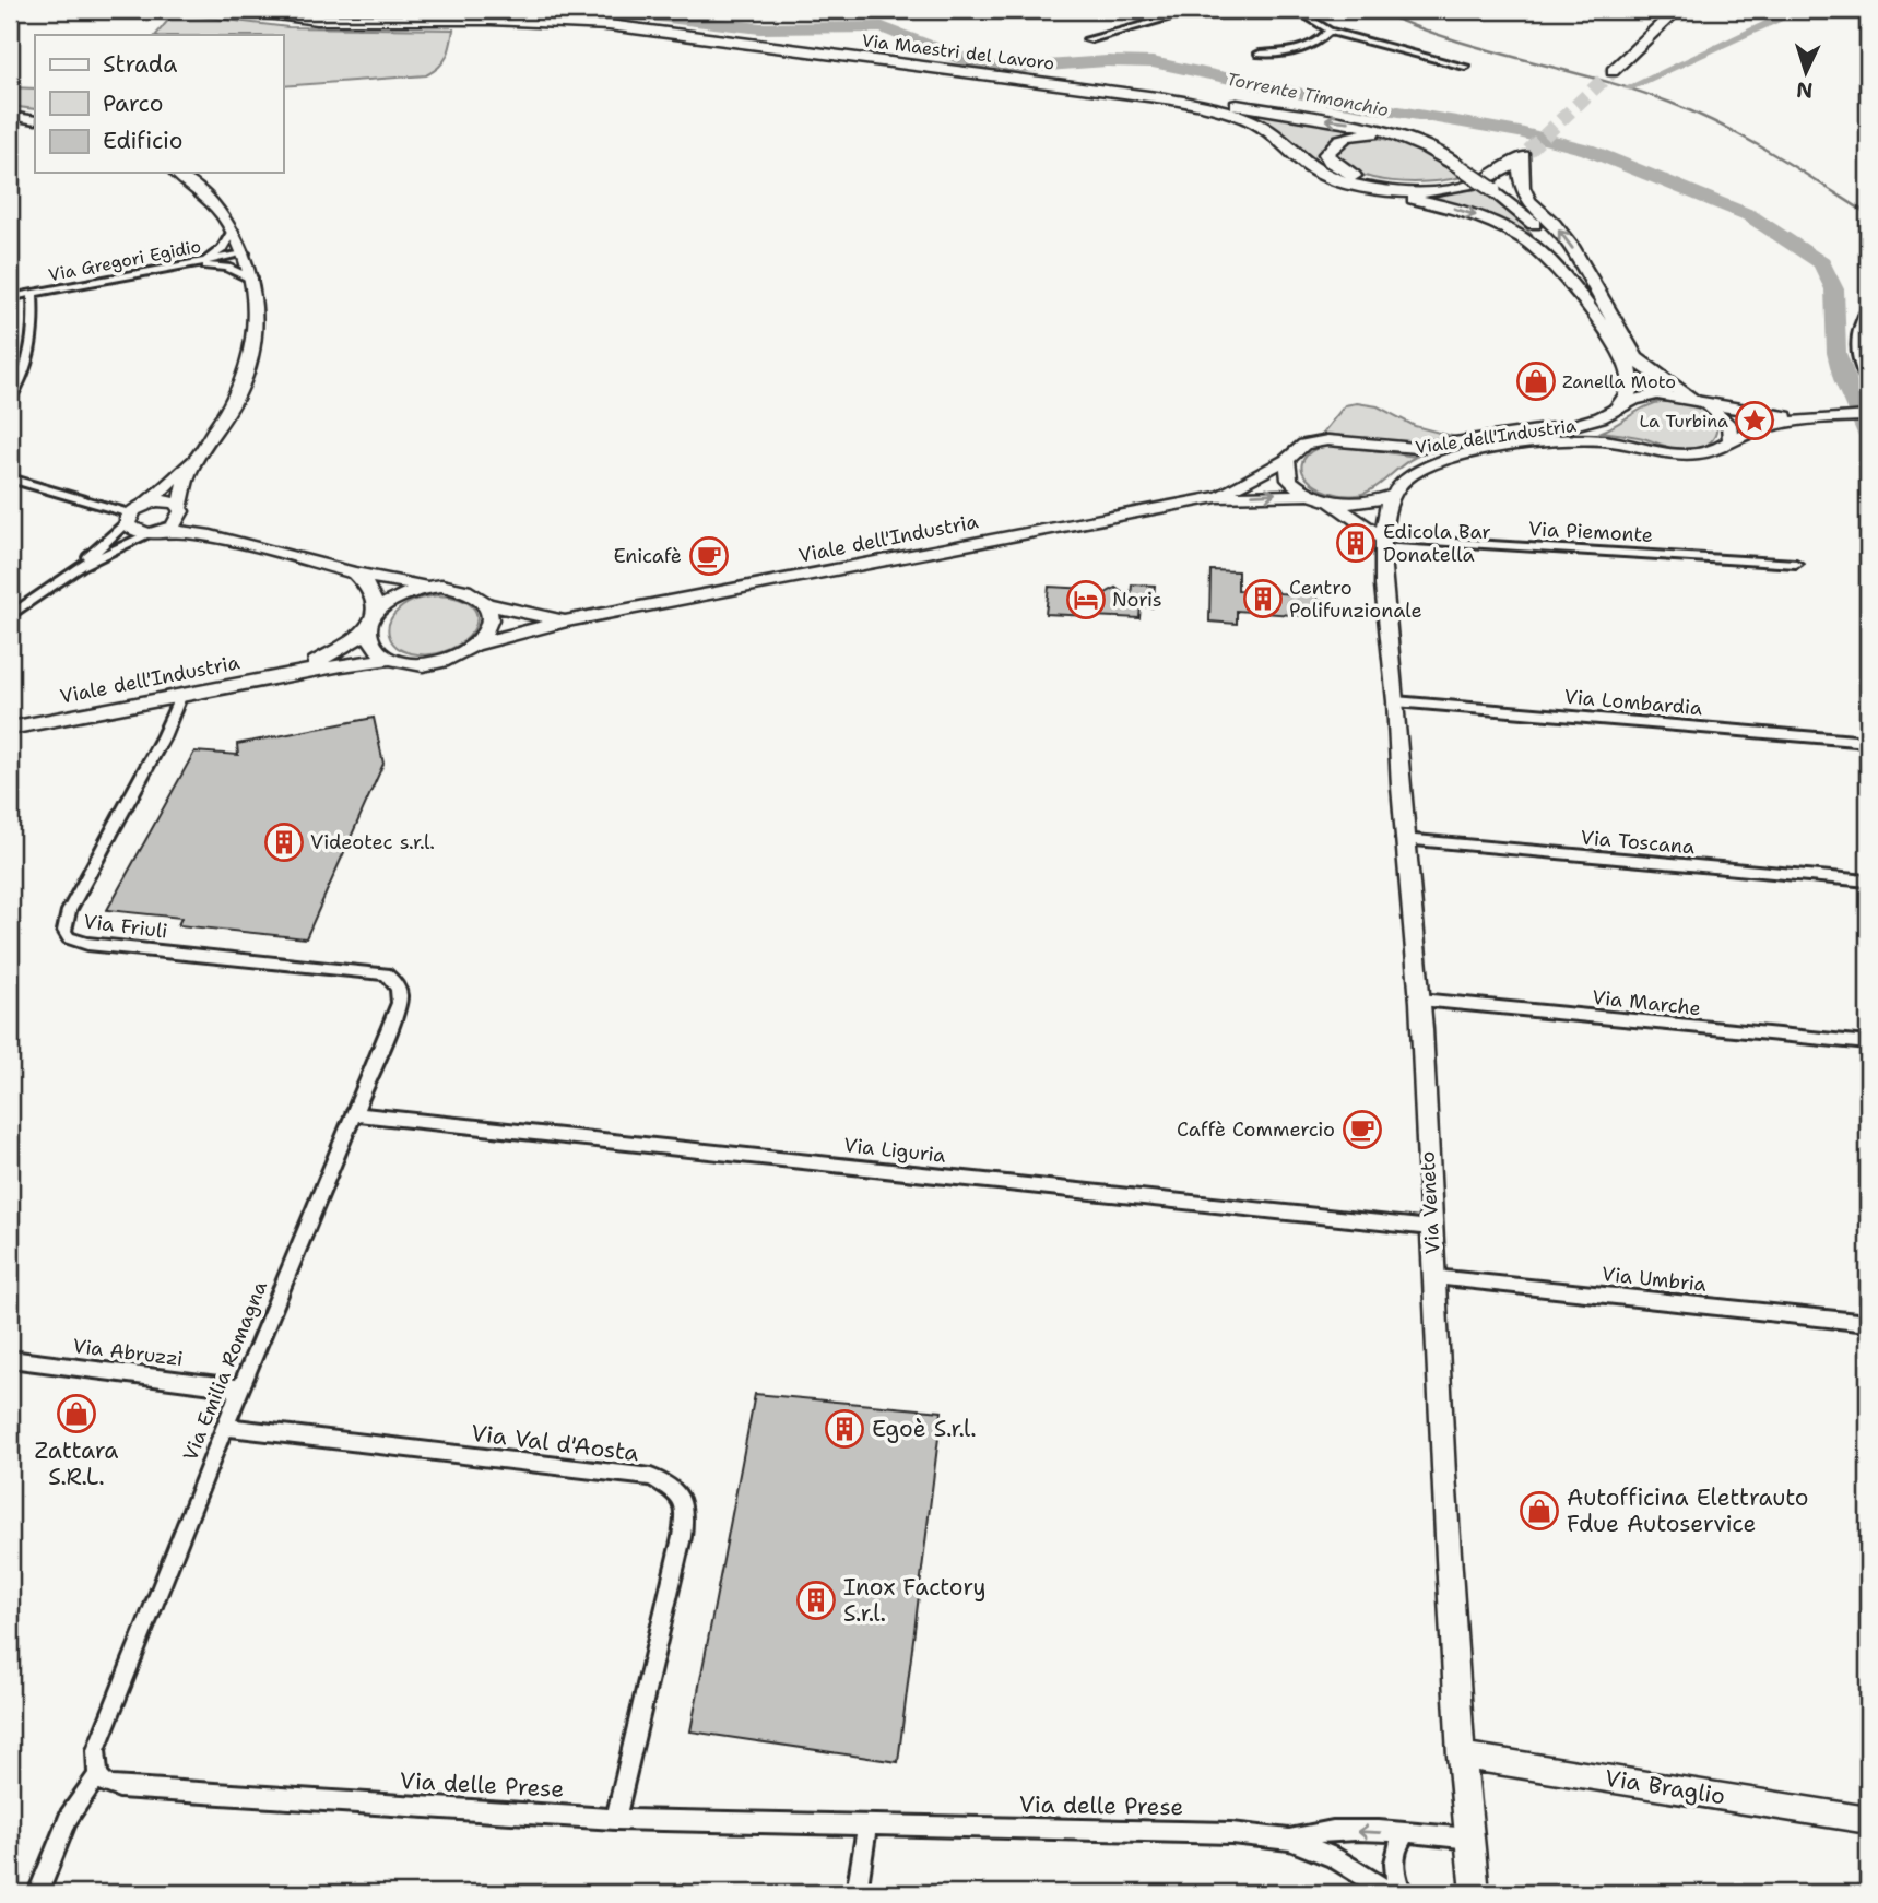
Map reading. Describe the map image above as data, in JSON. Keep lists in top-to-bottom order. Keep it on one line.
{"streets":{"highway":["Via Maestri del Lavoro"],"main road":["Viale dell'Industria","Via Veneto","Via Braglio"],"street":["Via Gregori Egidio","Via Piemonte","Via Lombardia","Via Toscana","Via Friuli","Via Marche","Via Liguria","Via Umbria","Via Abruzzi","Via Emilia Romagna","Via Val d'Aosta","Via delle Prese"]},"crossings":[["Viale dell'Industria","Via Friuli"],["Viale dell'Industria","Via Veneto"],["Via Piemonte","Via Veneto"],["Via Lombardia","Via Veneto"],["Via Toscana","Via Veneto"],["Via Friuli","Via Emilia Romagna"],["Via Marche","Via Veneto"],["Via Liguria","Via Veneto"],["Via Liguria","Via Emilia Romagna"],["Via Veneto","Via Umbria"],["Via Veneto","Via delle Prese"],["Via Veneto","Via Braglio"],["Via Abruzzi","Via Emilia Romagna"],["Via Emilia Romagna","Via Val d'Aosta"],["Via Emilia Romagna","Via delle Prese"],["Via Val d'Aosta","Via delle Prese"]],"water":["Torrente Timonchio"],"places":{"shop":["Zanella Moto","Zattara S.R.L.","Autofficina Elettrauto Fdue Autoservice"],"place":["La Turbina"],"building":["Edicola Bar Donatella","Centro Polifunzionale","Videotec s.r.l.","Egoè S.r.l.","Inox Factory S.r.l."],"cafe":["Enicafè","Caffè Commercio"],"hotel":["Noris"]},"legend":["Strada","Parco","Edificio"],"north":"bottom"}
